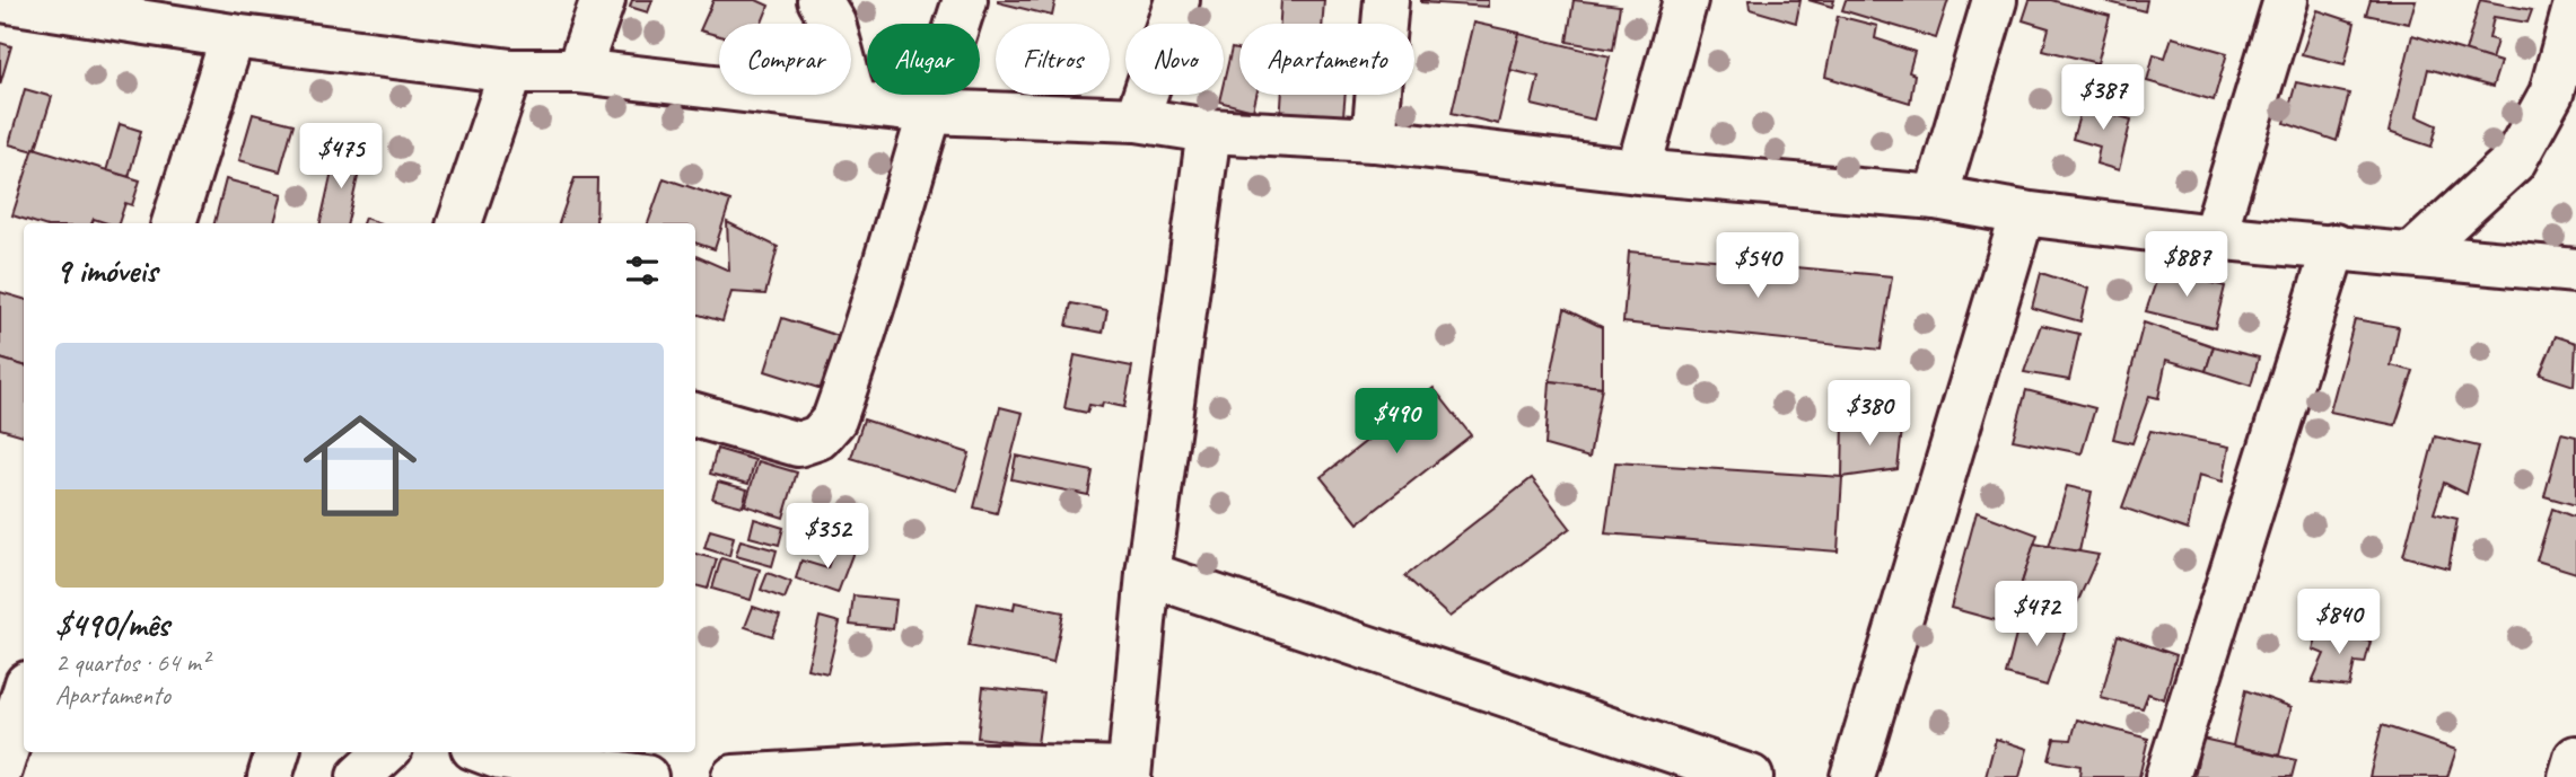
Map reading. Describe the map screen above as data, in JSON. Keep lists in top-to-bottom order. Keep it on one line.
{"page":{"chip":["Comprar","Alugar","Filtros","Novo","Apartamento"],"price":["$387","$475","$887","$540","$380","$490","$352","$472","$840"],"heading":"9 imóveis","list":[{"name":"$490/mês","note":"2 quartos · 64 m² · Apartamento"}]}}
